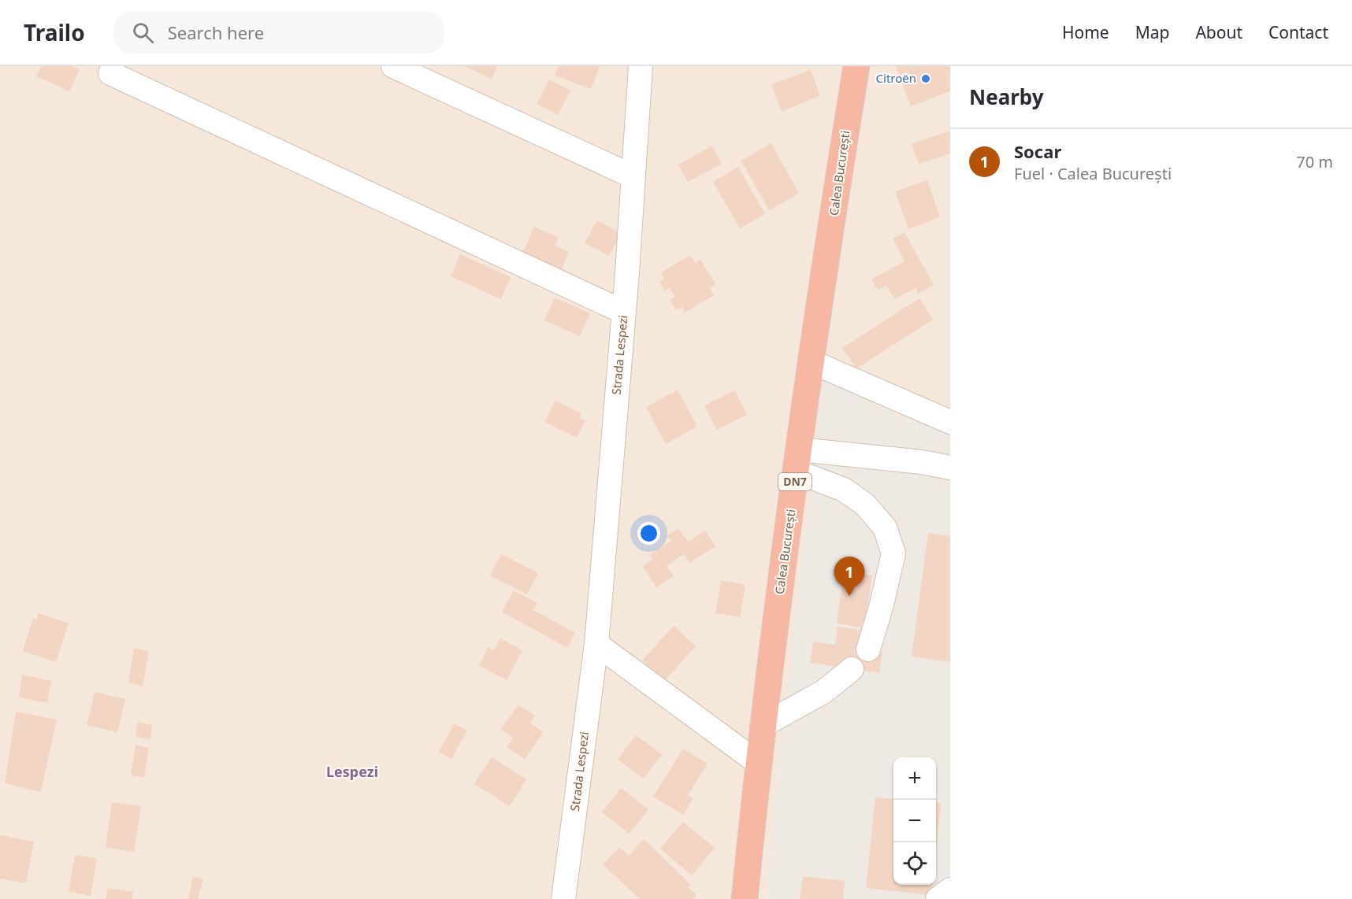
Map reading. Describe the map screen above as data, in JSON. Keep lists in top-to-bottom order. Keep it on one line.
{"streets":{"highway":["Calea București","DN7"],"street":["Strada Lespezi"]},"districts":["Lespezi"],"places":["Citroën"],"page":{"header":"Trailo","search":"Search here","nav":["Home","Map","About","Contact"],"heading":"Nearby","list":[{"mark":"1","name":"Socar","note":"Fuel · Calea București","value":"70 m"}],"pins":"1","map_buttons":["+","−"]}}
